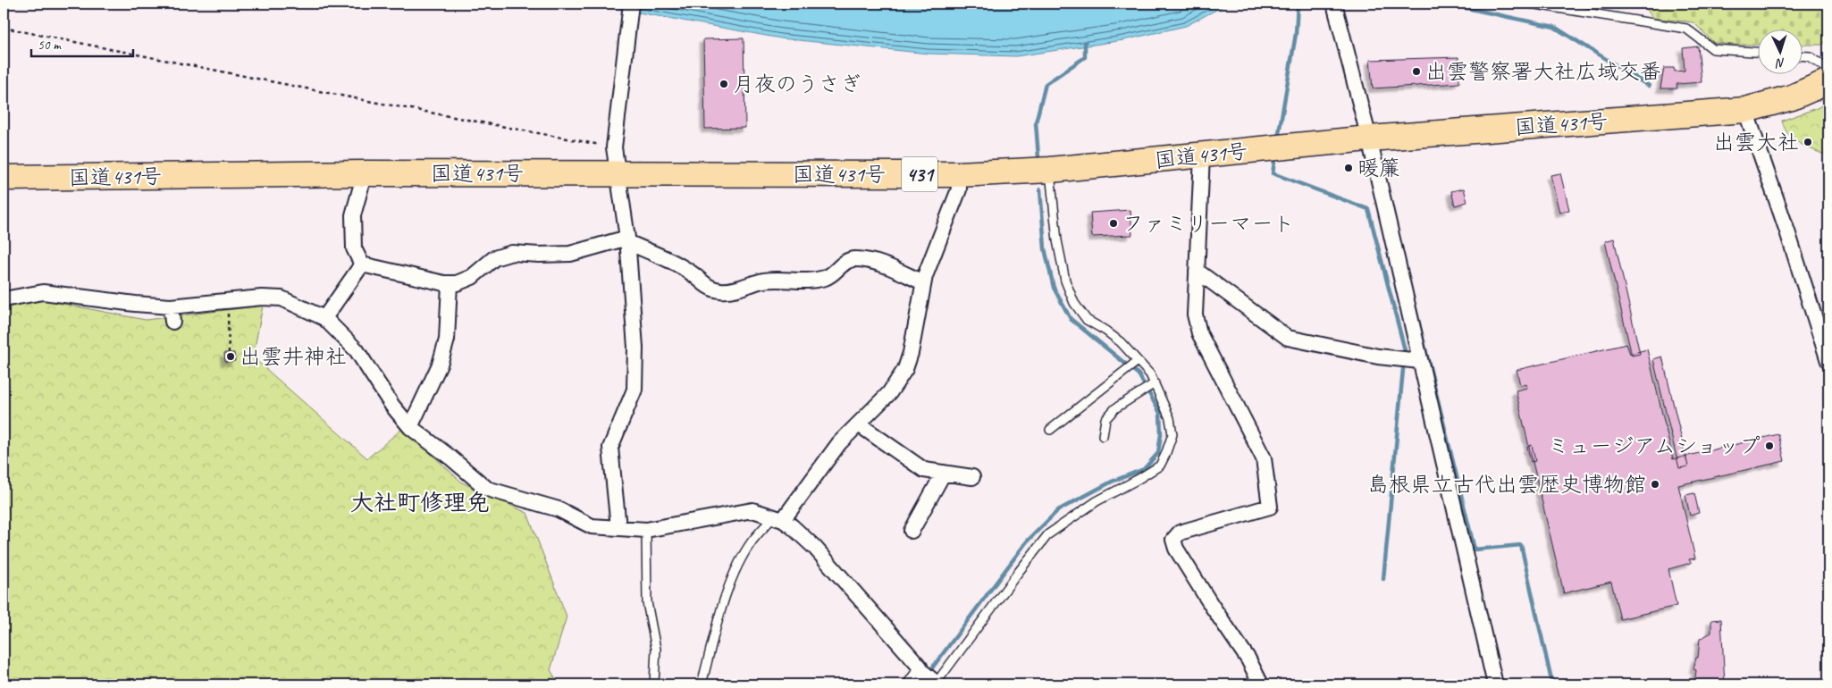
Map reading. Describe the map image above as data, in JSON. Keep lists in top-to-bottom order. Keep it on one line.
{"streets":{"highway":["国道431号","431"]},"districts":["大社町修理免"],"places":["出雲警察署大社広域交番","月夜のうさぎ","出雲大社","暖簾","ファミリーマート","出雲井神社","ミュージアムショップ","島根県立古代出雲歴史博物館"],"scale_bar":"50 m","north":"bottom"}
